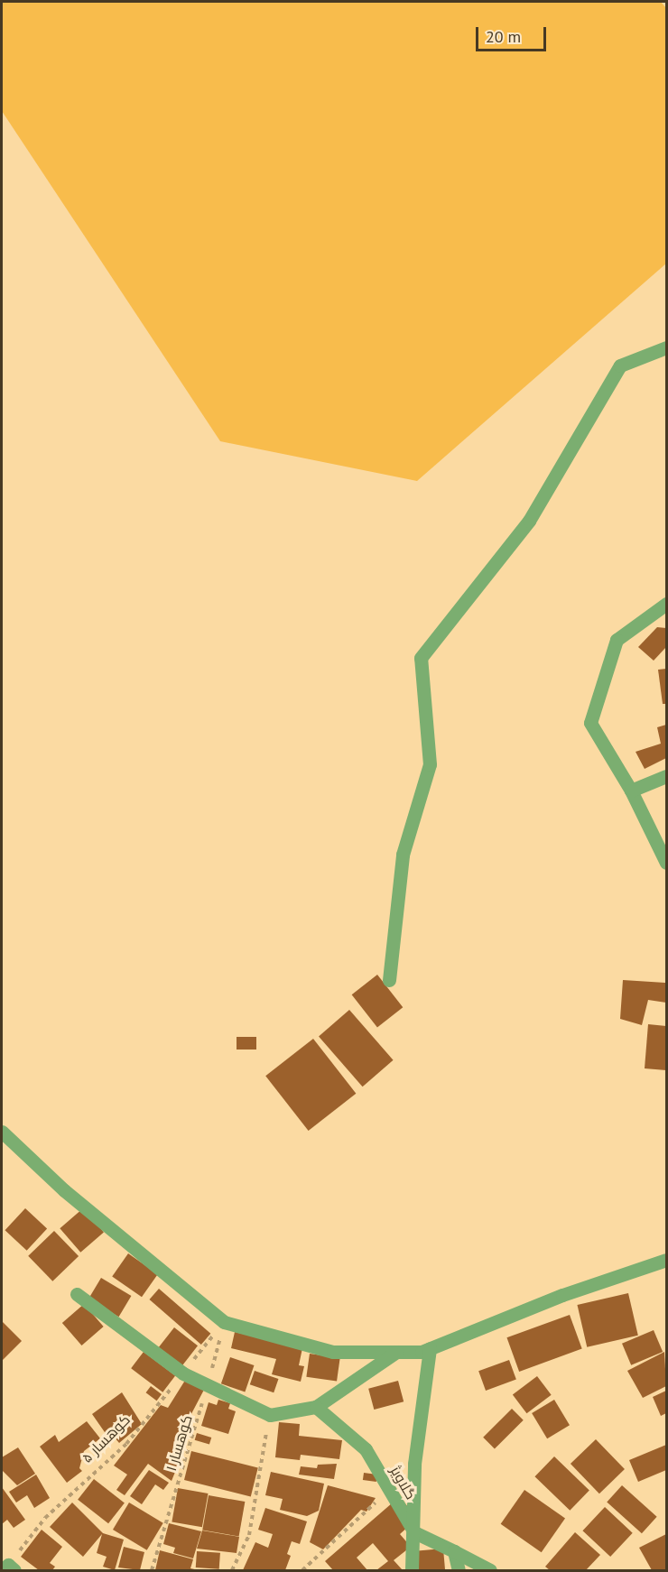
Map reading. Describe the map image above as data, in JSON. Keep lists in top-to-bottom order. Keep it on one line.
{"streets":{"street":["گلاویژ"],"path":["کوهسار ۵","کوهسار ۱"]},"crossings":[["کوهسار ۵","کوهسار ۱"]],"scale_bar":"20 m"}
